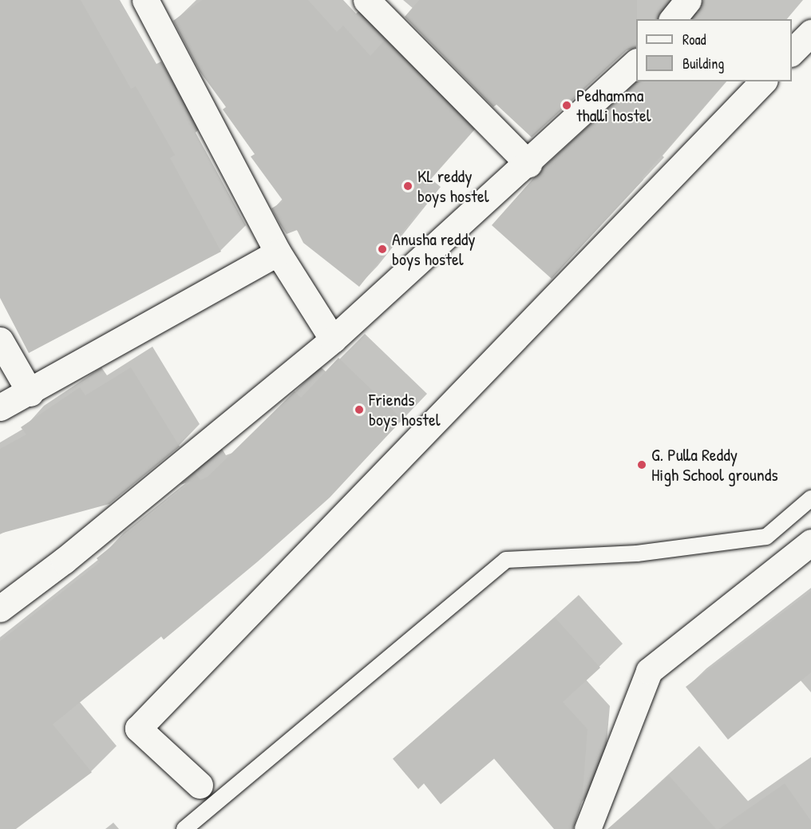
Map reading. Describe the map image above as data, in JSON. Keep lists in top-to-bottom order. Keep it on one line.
{"places":["Pedhamma thalli hostel","KL reddy boys hostel","Anusha reddy boys hostel","Friends boys hostel","G. Pulla Reddy High School grounds"],"legend":["Road","Building"]}
